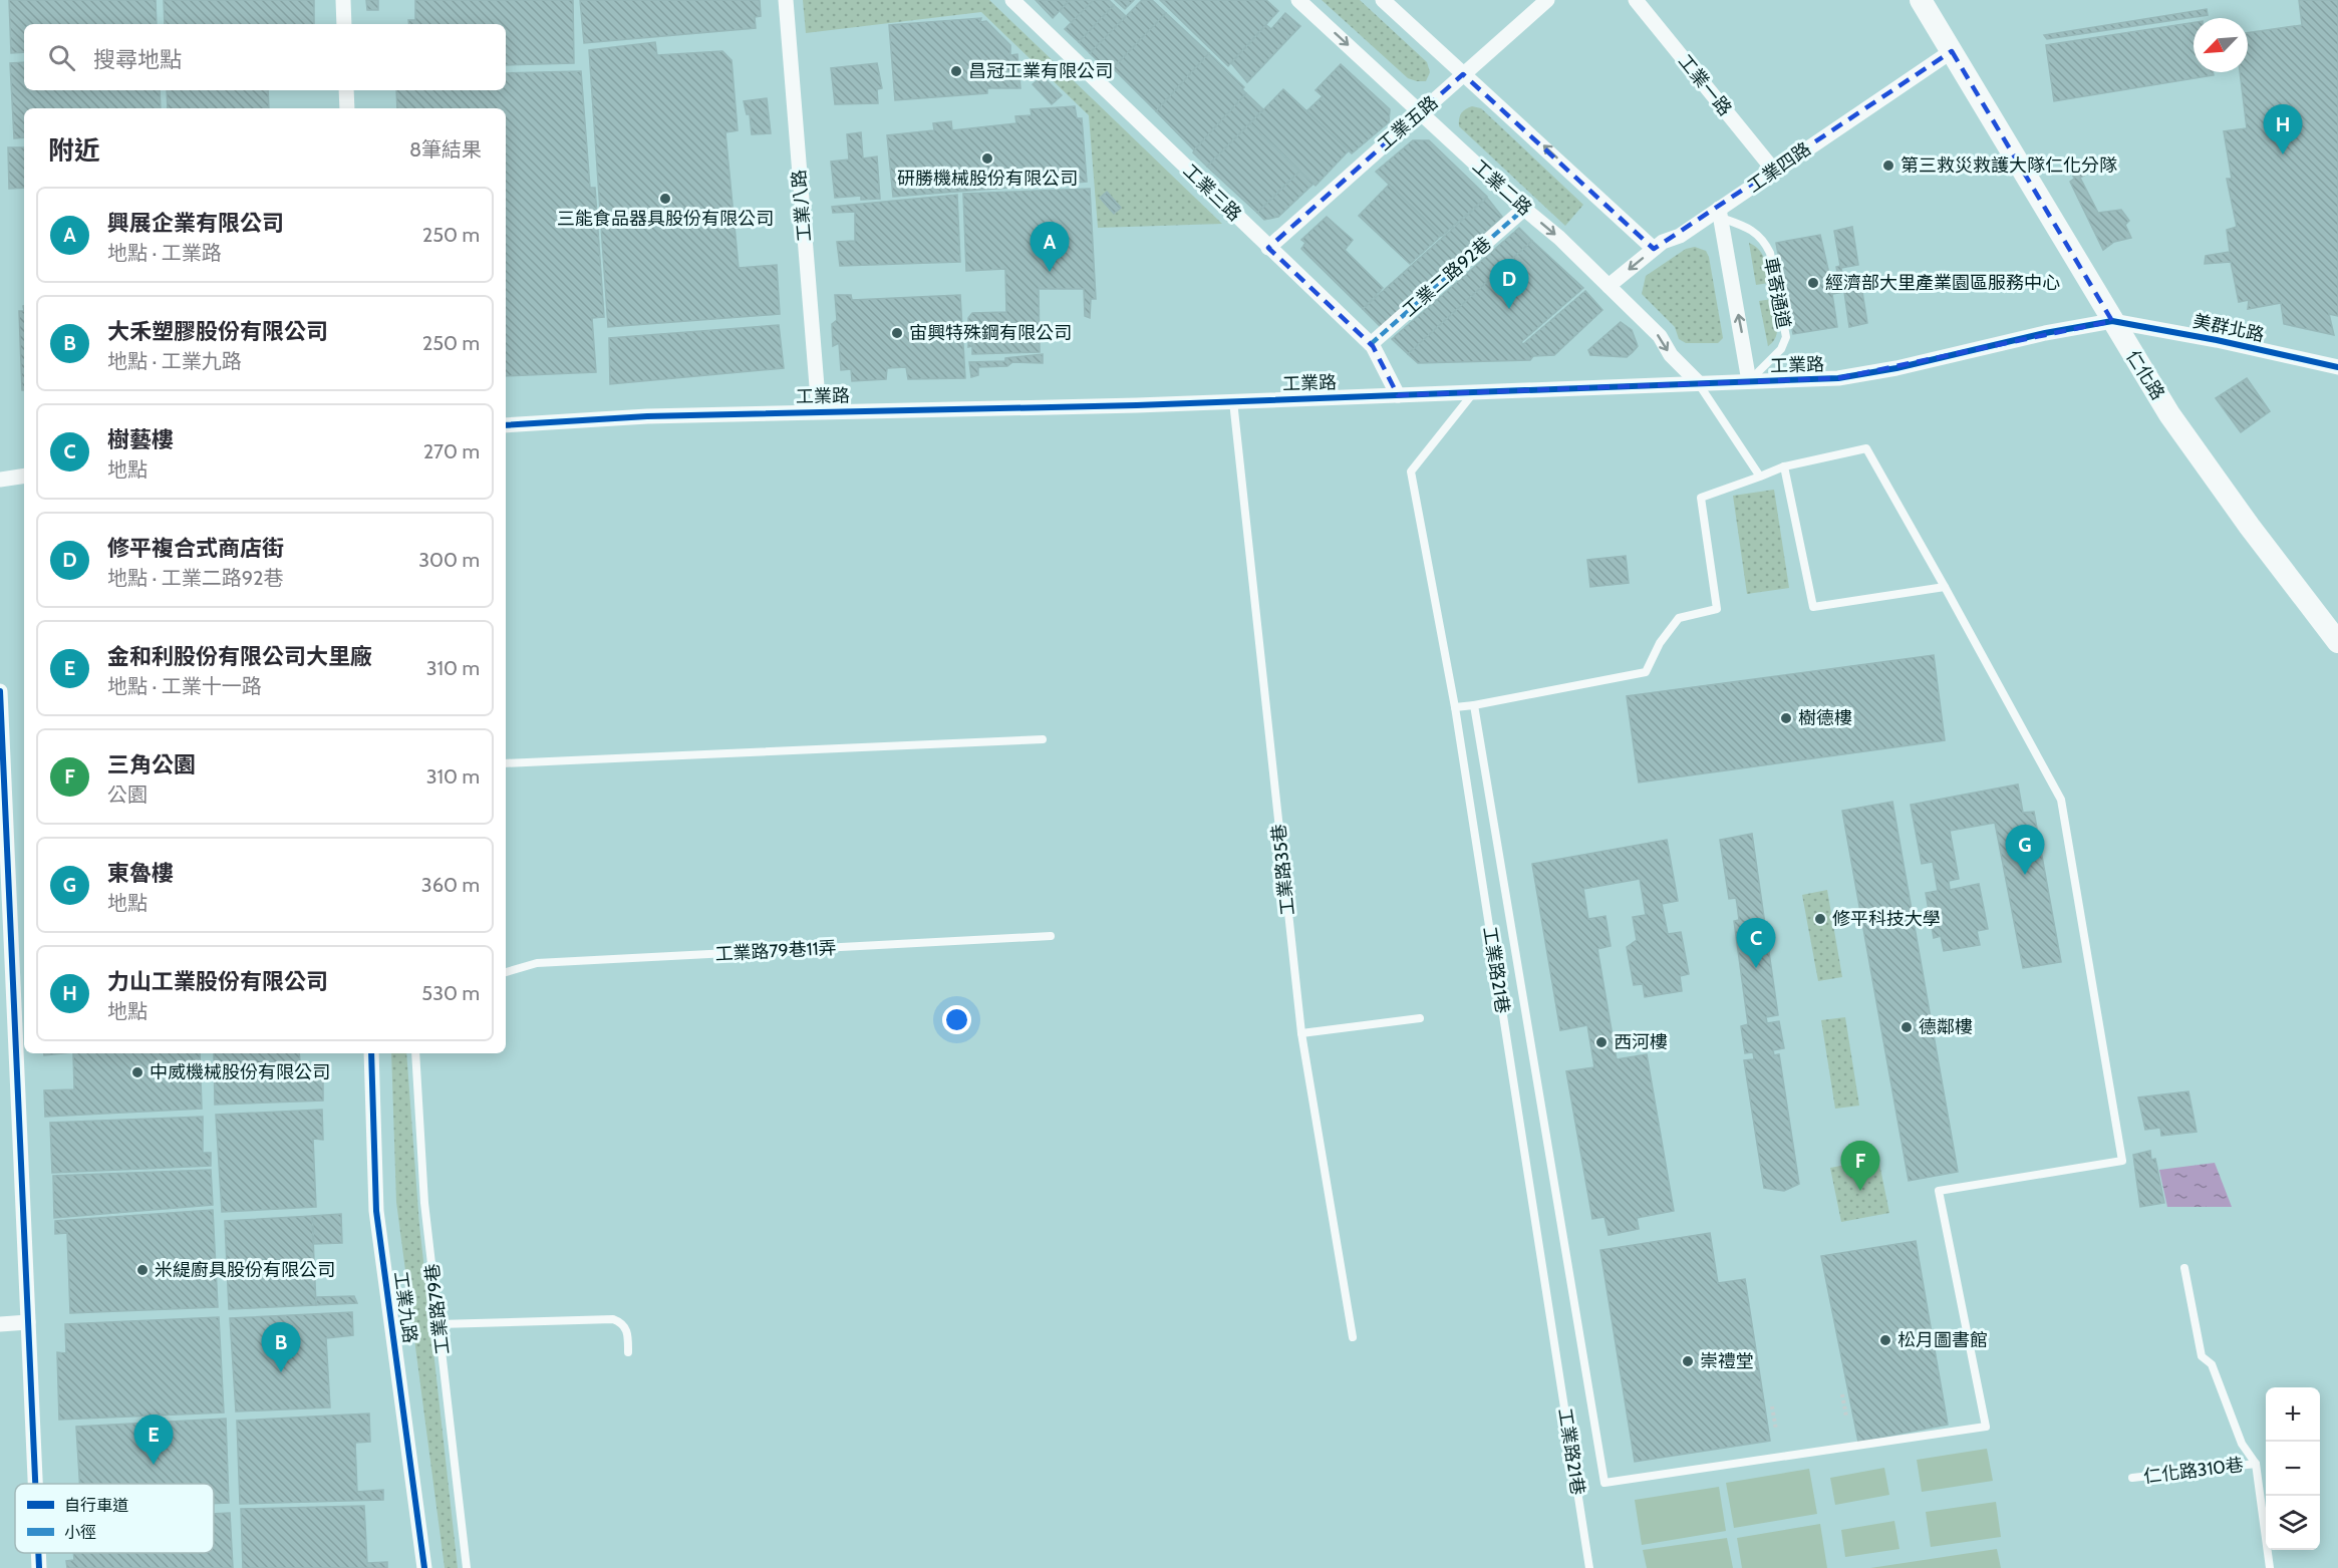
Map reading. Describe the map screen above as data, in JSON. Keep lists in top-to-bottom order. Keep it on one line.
{"streets":{"main road":["仁化路"],"street":["工業一路","工業五路","工業四路","工業二路","工業三路","工業八路","工業二路92巷","美群北路","工業路","工業九路"],"lane":["車寄通道","工業路35巷","工業路79巷11弄","工業路21巷","工業路79巷","仁化路310巷"]},"crossings":[["工業一路","工業四路"],["工業五路","工業二路"],["工業五路","工業三路"],["工業四路","工業二路"],["工業四路","車寄通道"],["工業四路","仁化路"],["工業二路","工業二路92巷"],["工業二路","工業路"],["工業三路","工業二路92巷"],["工業三路","工業路"],["工業八路","工業路"],["車寄通道","工業路"],["美群北路","工業路"],["美群北路","仁化路"],["工業路","仁化路"],["工業路","工業路35巷"],["工業路","工業路21巷"]],"places":["昌冠工業有限公司","研勝機械股份有限公司","第三救災救護大隊仁化分隊","三能食品器具股份有限公司","經濟部大里產業園區服務中心","宙興特殊鋼有限公司","樹德樓","修平科技大學","德鄰樓","西河樓","中威機械股份有限公司","米緹廚具股份有限公司","松月圖書館","崇禮堂"],"legend":["自行車道","小徑"],"north":"bottom left","page":{"search":"搜尋地點","pins":["H","A","D","G","C","F","B","E"],"heading":["附近","8筆結果"],"list":[{"mark":"A","name":"興展企業有限公司","note":"地點 · 工業路","value":"250 m"},{"mark":"B","name":"大禾塑膠股份有限公司","note":"地點 · 工業九路","value":"250 m"},{"mark":"C","name":"樹藝樓","note":"地點","value":"270 m"},{"mark":"D","name":"修平複合式商店街","note":"地點 · 工業二路92巷","value":"300 m"},{"mark":"E","name":"金和利股份有限公司大里廠","note":"地點 · 工業十一路","value":"310 m"},{"mark":"F","name":"三角公園","note":"公園","value":"310 m"},{"mark":"G","name":"東魯樓","note":"地點","value":"360 m"},{"mark":"H","name":"力山工業股份有限公司","note":"地點","value":"530 m"}],"map_buttons":["+","−"]}}
